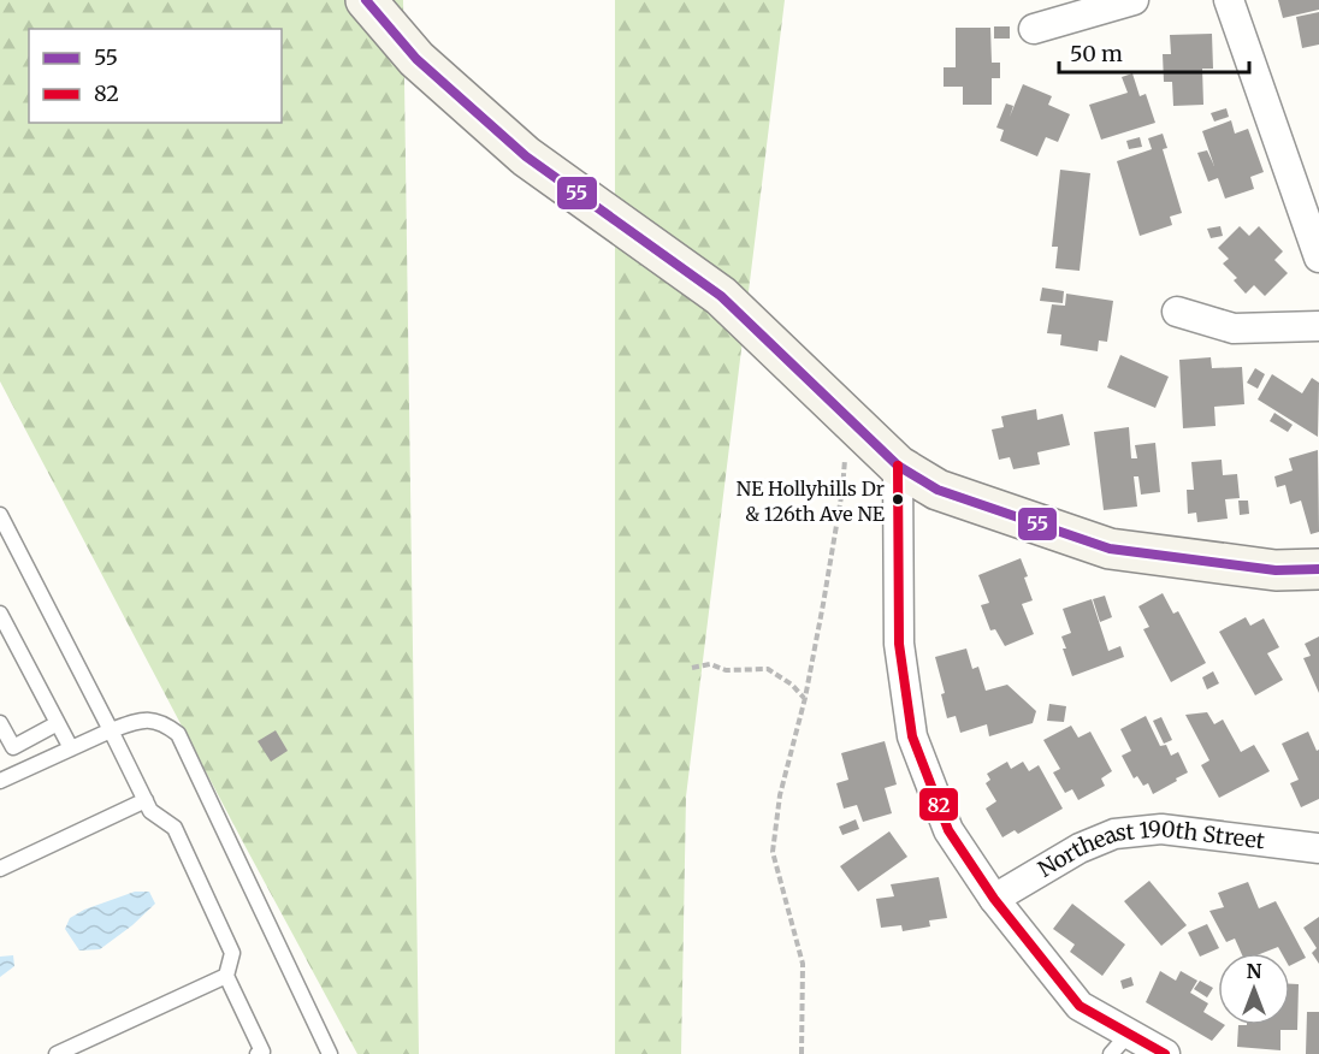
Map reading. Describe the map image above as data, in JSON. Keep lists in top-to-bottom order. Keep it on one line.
{"streets":{"street":["Northeast 190th Street"]},"places":["NE Hollyhills Dr & 126th Ave NE"],"lines":["transit line 55","transit line 82"],"legend":["55","82"],"scale_bar":"50 m","north":"top"}
